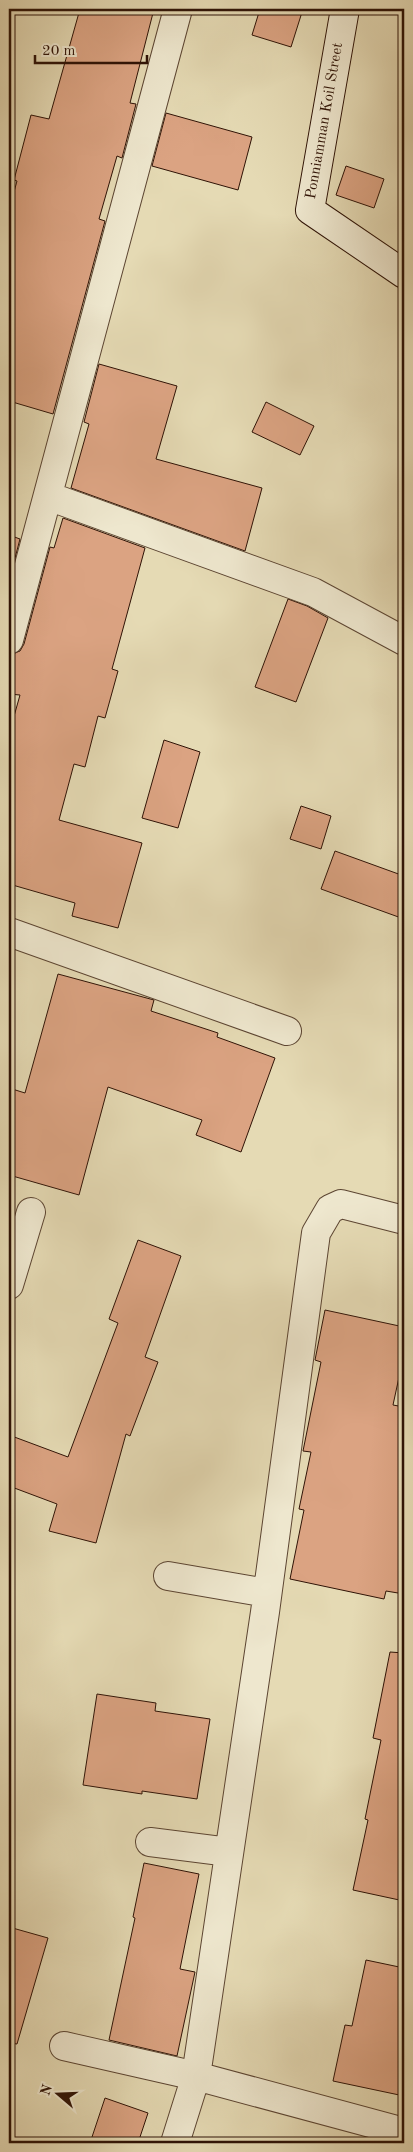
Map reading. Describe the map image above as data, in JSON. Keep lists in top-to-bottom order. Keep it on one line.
{"streets":{"street":["Ponniamman Koil Street"]},"scale_bar":"20 m","north":"left"}
